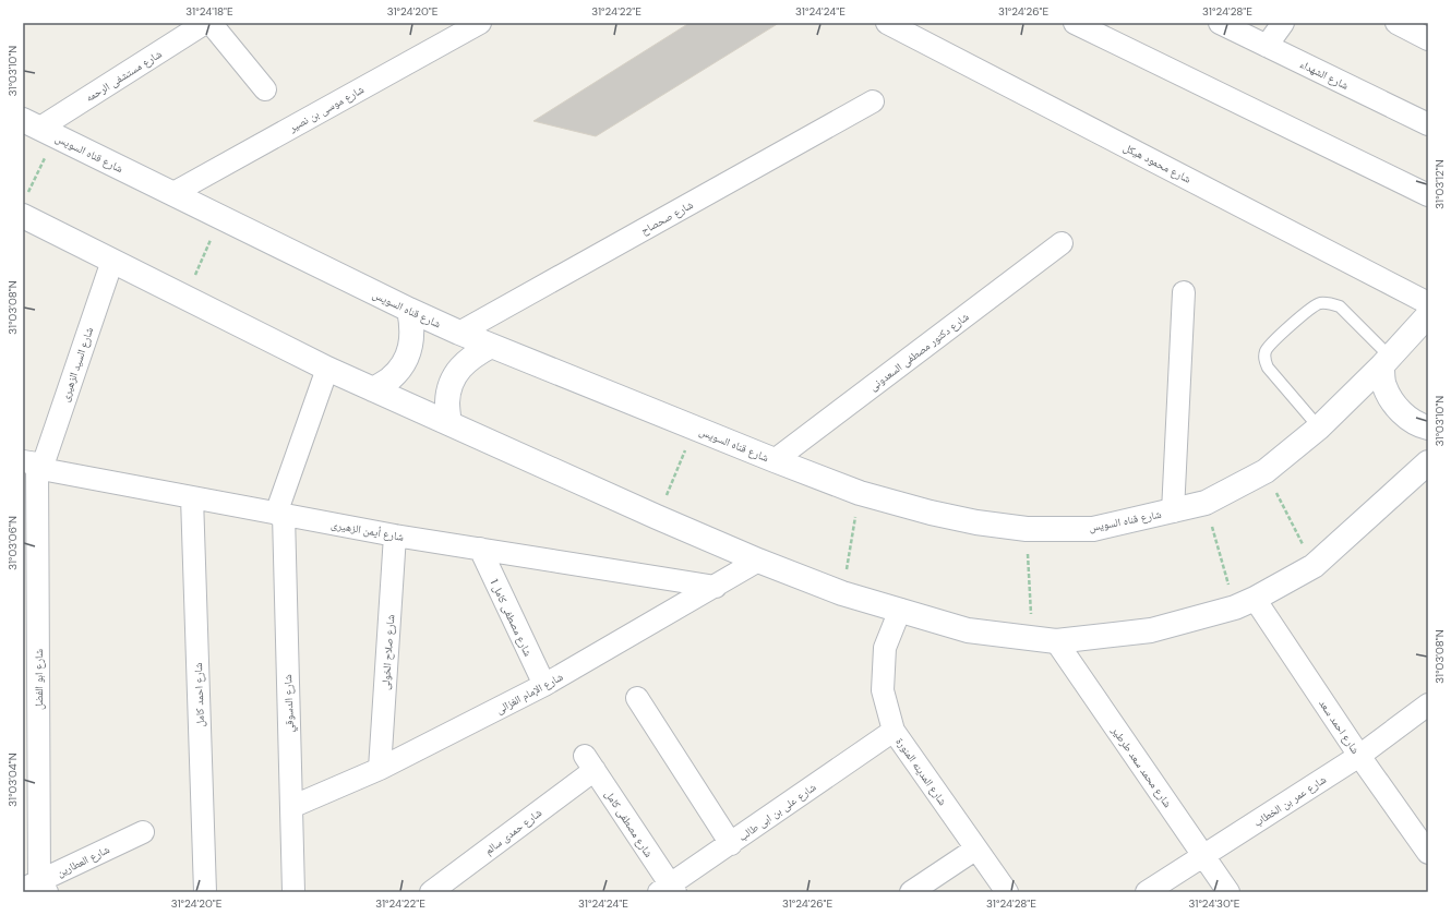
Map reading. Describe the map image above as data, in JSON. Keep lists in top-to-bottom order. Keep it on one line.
{"streets":{"main road":["شارع قناه السويس"],"street":["شارع الشهداء","شارع مستشفى الرحمه","شارع موسى بن نصير","شارع محمود هيكل","شارع صحصاح","شارع دكتور مصطفى السعدونى","شارع السيد الزهيرى","شارع أيمن الزهيرى","شارع مصطفى كامل 1","شارع صلاح الخولى","شارع ابو الفضل","شارع الإمام الغزالى","شارع احمد كامل","شارع الدسوقي","شارع احمد سعد","شارع محمد سعد طرطير","شارع المدينه المنورة","شارع عمر بن الخطاب","شارع على بن ابى طالب","شارع مصطفى كامل","شارع حمدى سالم","شارع العطارين"]},"crossings":[["شارع مستشفى الرحمه","شارع قناه السويس"],["شارع موسى بن نصير","شارع قناه السويس"],["شارع قناه السويس","شارع صحصاح"],["شارع قناه السويس","شارع دكتور مصطفى السعدونى"],["شارع السيد الزهيرى","شارع أيمن الزهيرى"],["شارع السيد الزهيرى","شارع ابو الفضل"],["شارع أيمن الزهيرى","شارع مصطفى كامل 1"],["شارع أيمن الزهيرى","شارع صلاح الخولى"],["شارع أيمن الزهيرى","شارع ابو الفضل"],["شارع أيمن الزهيرى","شارع الإمام الغزالى"],["شارع أيمن الزهيرى","شارع احمد كامل"],["شارع أيمن الزهيرى","شارع الدسوقي"],["شارع مصطفى كامل 1","شارع الإمام الغزالى"],["شارع صلاح الخولى","شارع الإمام الغزالى"],["شارع ابو الفضل","شارع العطارين"],["شارع الإمام الغزالى","شارع الدسوقي"],["شارع احمد سعد","شارع عمر بن الخطاب"],["شارع محمد سعد طرطير","شارع عمر بن الخطاب"],["شارع المدينه المنورة","شارع على بن ابى طالب"],["شارع على بن ابى طالب","شارع مصطفى كامل"],["شارع مصطفى كامل","شارع حمدى سالم"]],"coordinates":["31°24'18\"E","31°24'20\"E","31°24'22\"E","31°24'24\"E","31°24'26\"E","31°24'28\"E","31°03'10\"N","31°03'12\"N","31°03'08\"N","31°03'06\"N","31°03'04\"N","31°24'30\"E"]}
